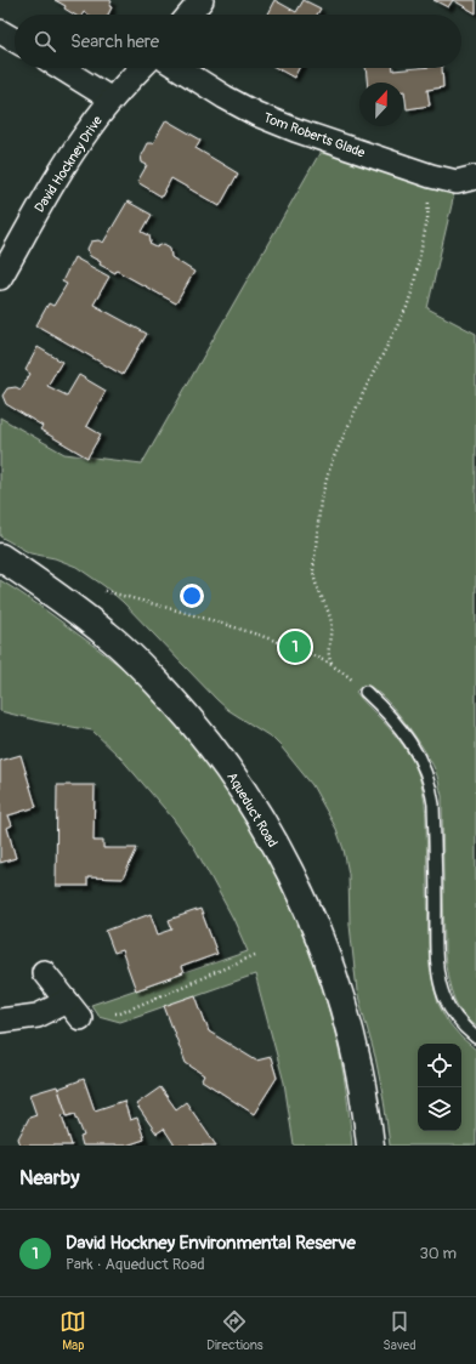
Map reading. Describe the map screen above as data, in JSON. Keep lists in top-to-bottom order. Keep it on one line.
{"streets":{"main road":["Aqueduct Road"],"street":["Tom Roberts Glade","David Hockney Drive"]},"north":"top","page":{"search":"Search here","pins":"1","heading":"Nearby","list":[{"mark":"1","name":"David Hockney Environmental Reserve","note":"Park · Aqueduct Road","value":"30 m"}],"nav":["Map","Directions","Saved"]}}
